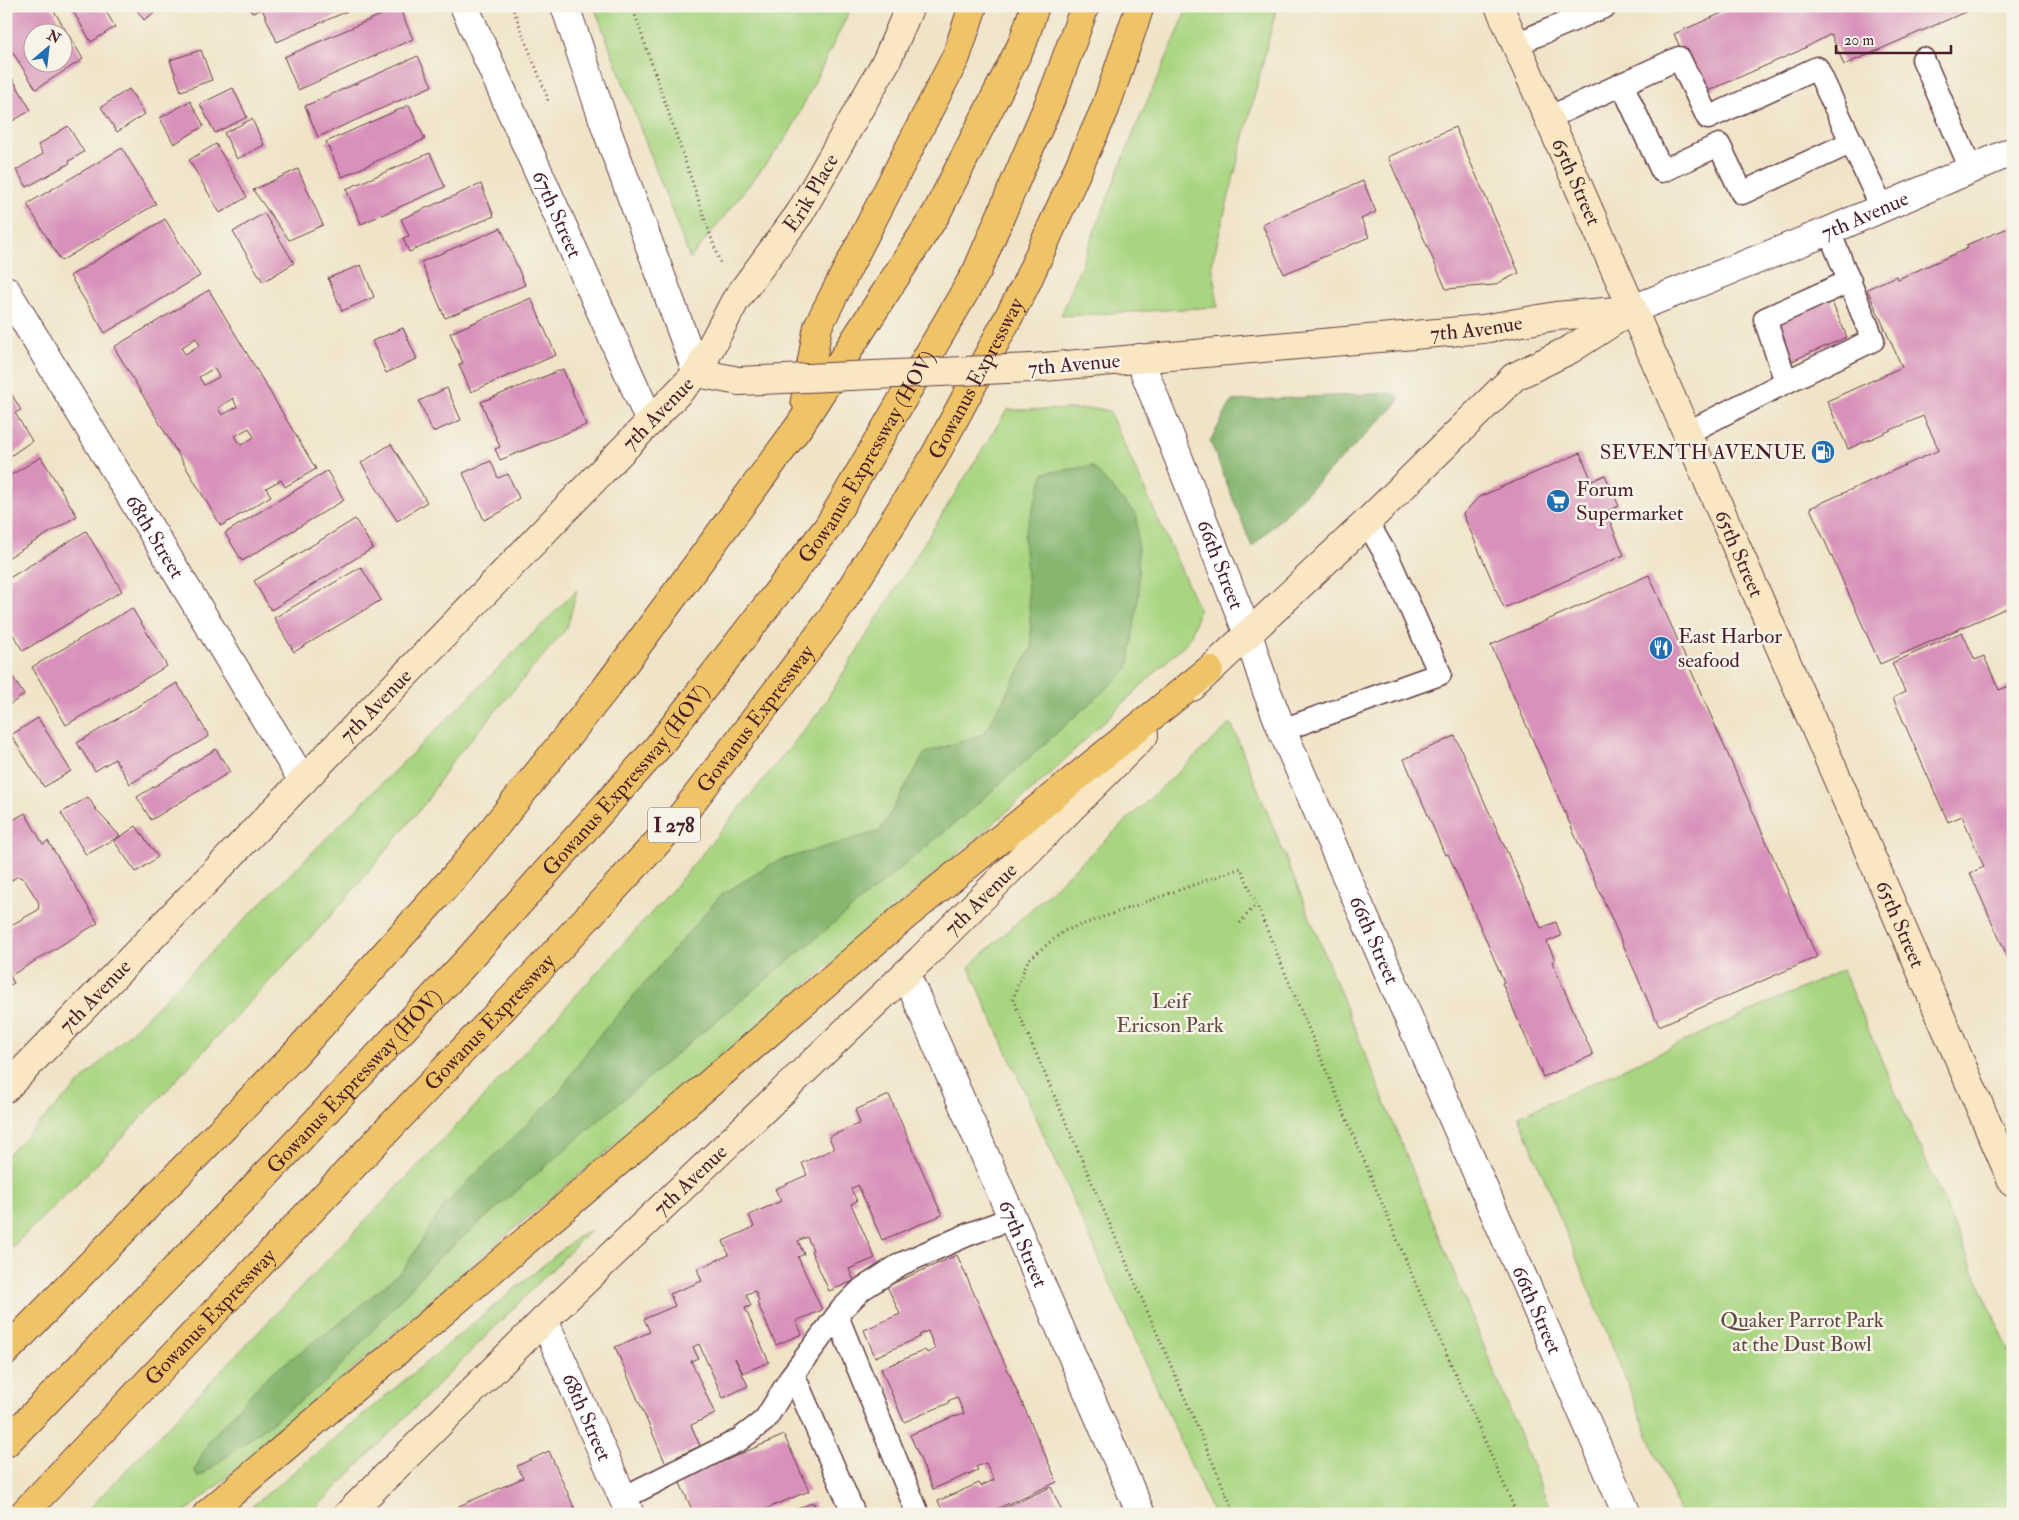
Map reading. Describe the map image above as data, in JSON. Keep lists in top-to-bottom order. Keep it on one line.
{"streets":{"highway":["Gowanus Expressway","Gowanus Expressway (HOV)","I 278"],"main road":["65th Street","Erik Place","7th Avenue"],"street":["67th Street","68th Street","66th Street"]},"crossings":[["65th Street","7th Avenue"],["Erik Place","7th Avenue"],["67th Street","7th Avenue"],["7th Avenue","68th Street"],["7th Avenue","66th Street"]],"parks":["Leif Ericson Park","Quaker Parrot Park at the Dust Bowl"],"places":{"fuel station":["SEVENTH AVENUE"],"supermarket":["Forum Supermarket"],"restaurant":["East Harbor seafood"]},"scale_bar":"20 m","north":"top right"}
